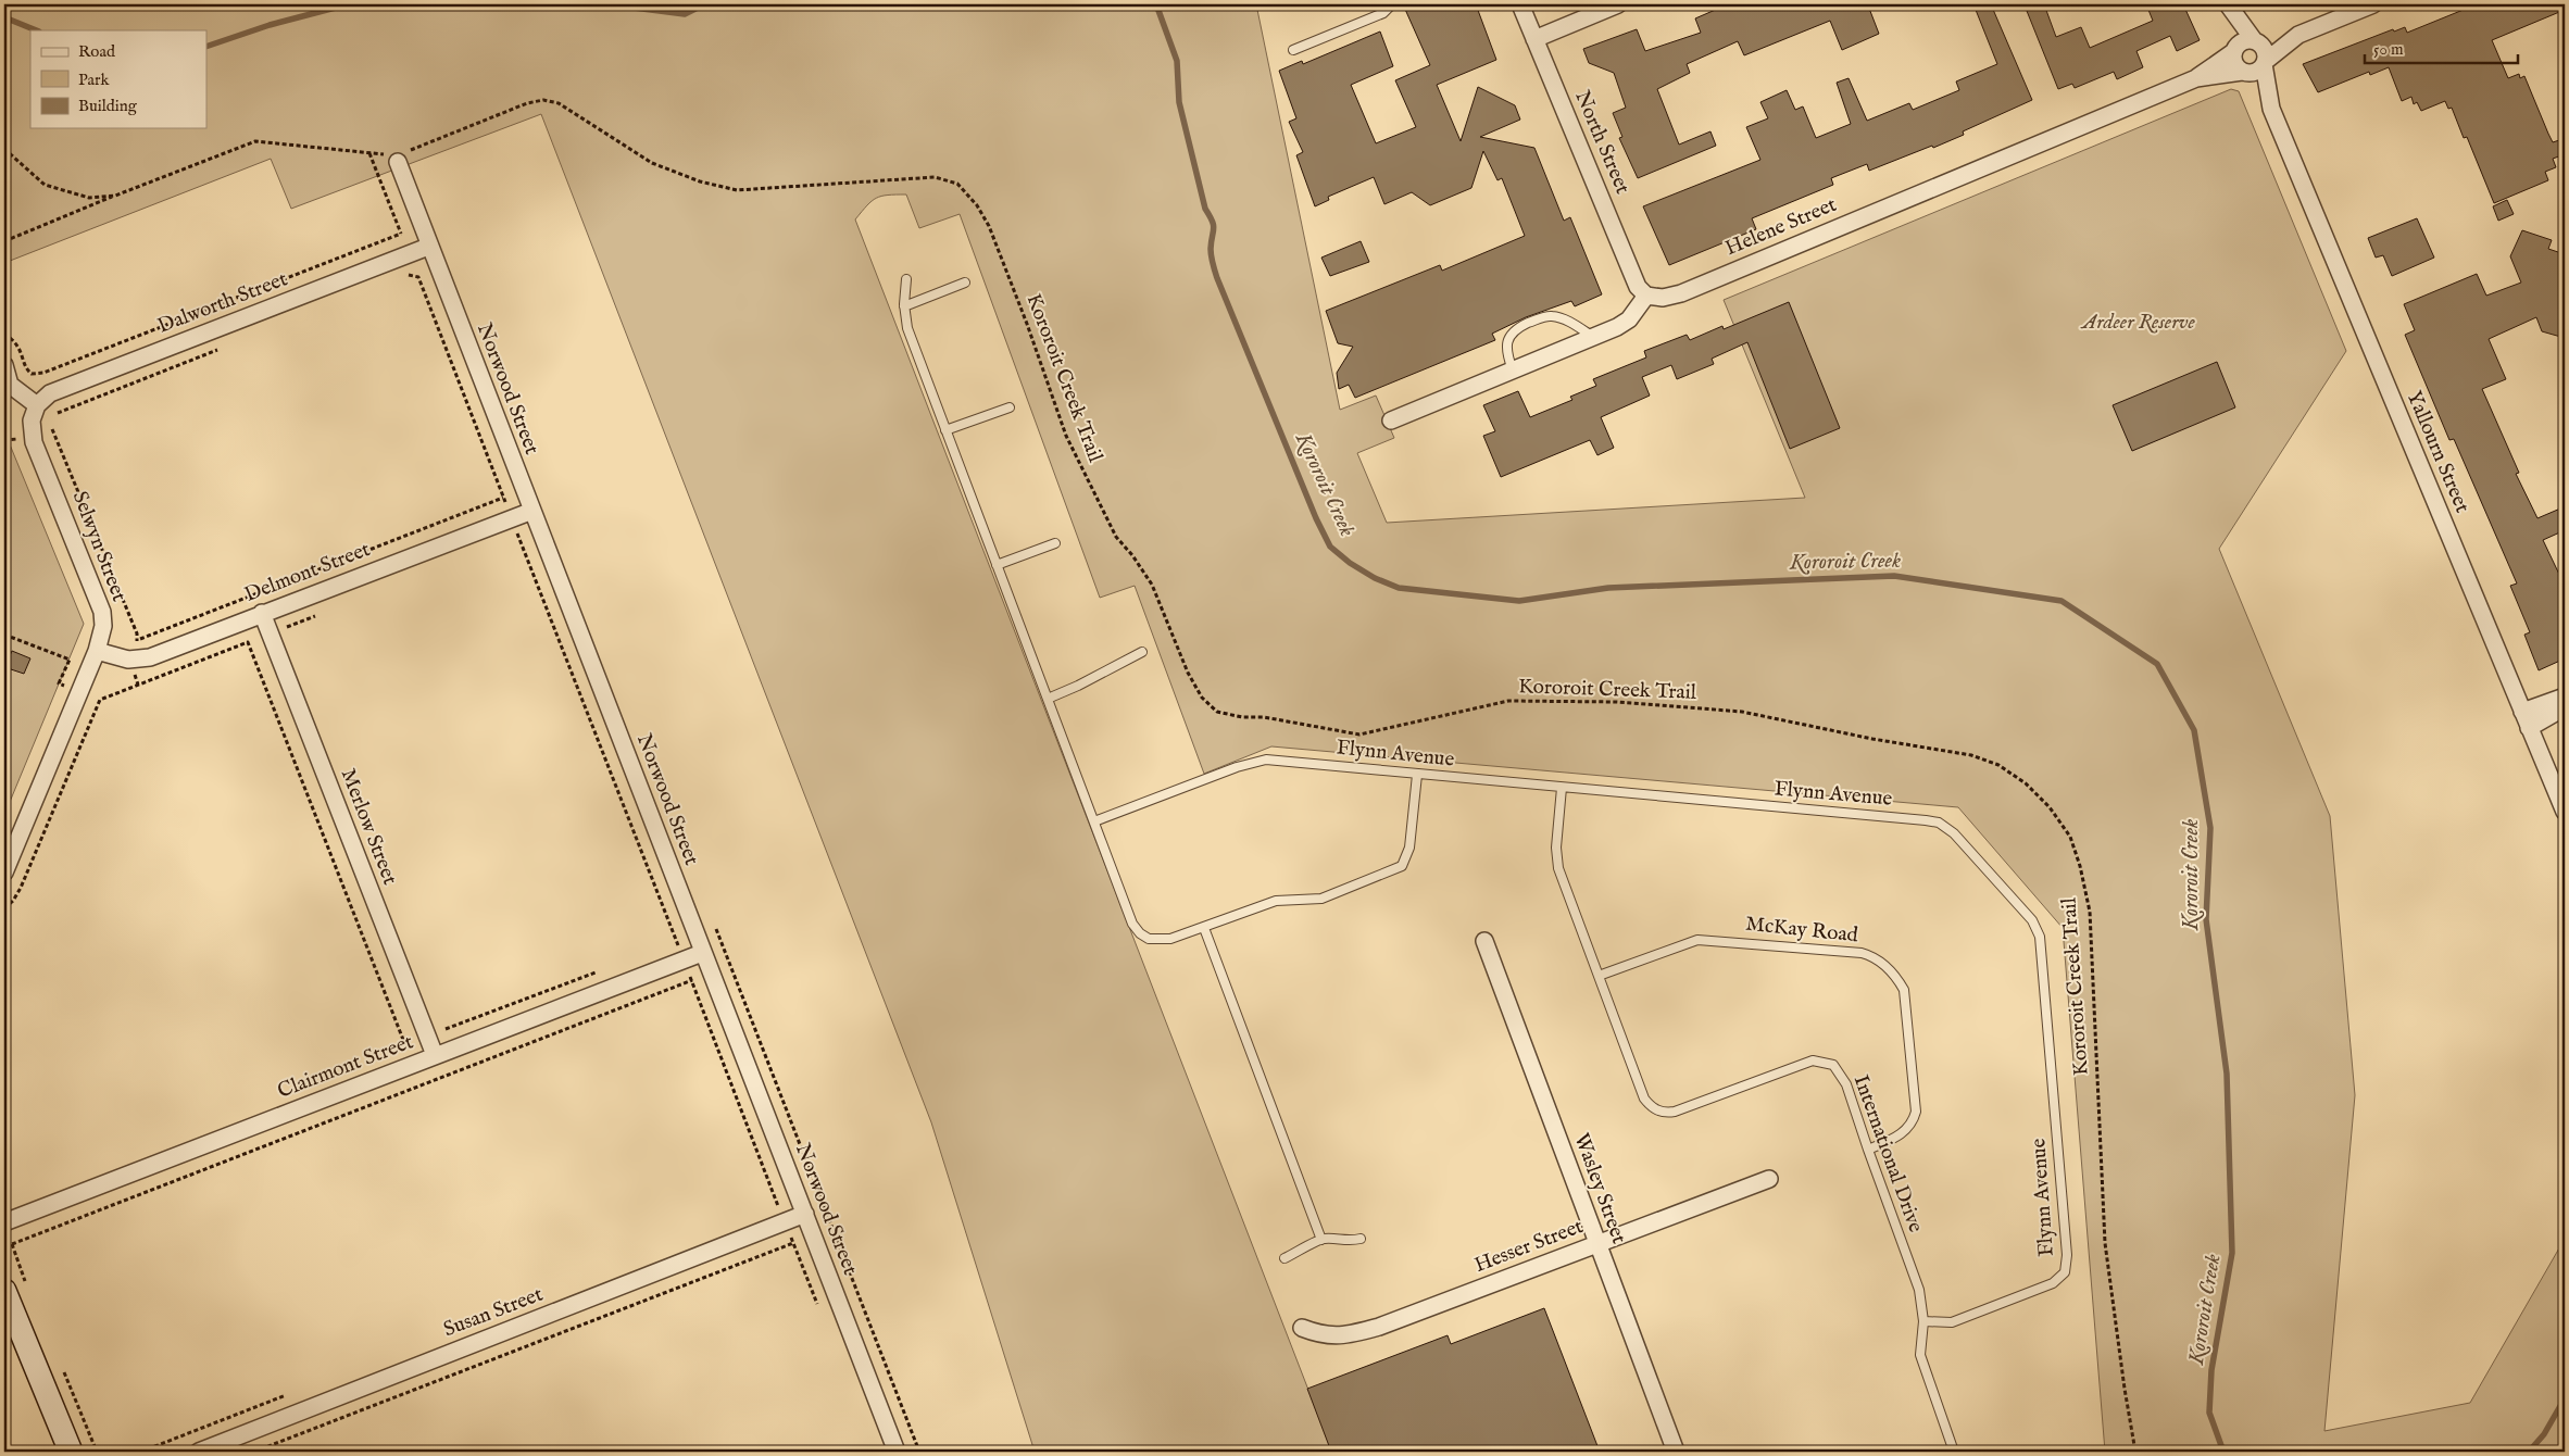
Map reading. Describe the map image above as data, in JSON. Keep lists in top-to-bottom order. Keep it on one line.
{"streets":{"street":["North Street","Helene Street","Dalworth Street","Norwood Street","Yallourn Street","Selwyn Street","Delmont Street","Merlow Street","Clairmont Street","Wasley Street","Hesser Street","Susan Street"],"lane":["Flynn Avenue","McKay Road","International Drive"],"path":["Kororoit Creek Trail"]},"crossings":[["North Street","Helene Street"],["Helene Street","Yallourn Street"],["Dalworth Street","Norwood Street"],["Dalworth Street","Selwyn Street"],["Kororoit Creek Trail","Norwood Street"],["Norwood Street","Delmont Street"],["Norwood Street","Clairmont Street"],["Norwood Street","Susan Street"],["Selwyn Street","Delmont Street"],["Delmont Street","Merlow Street"],["Flynn Avenue","International Drive"],["Merlow Street","Clairmont Street"],["McKay Road","International Drive"],["Wasley Street","Hesser Street"]],"water":["Kororoit Creek"],"parks":["Ardeer Reserve"],"legend":["Road","Park","Building"],"scale_bar":"50 m"}
